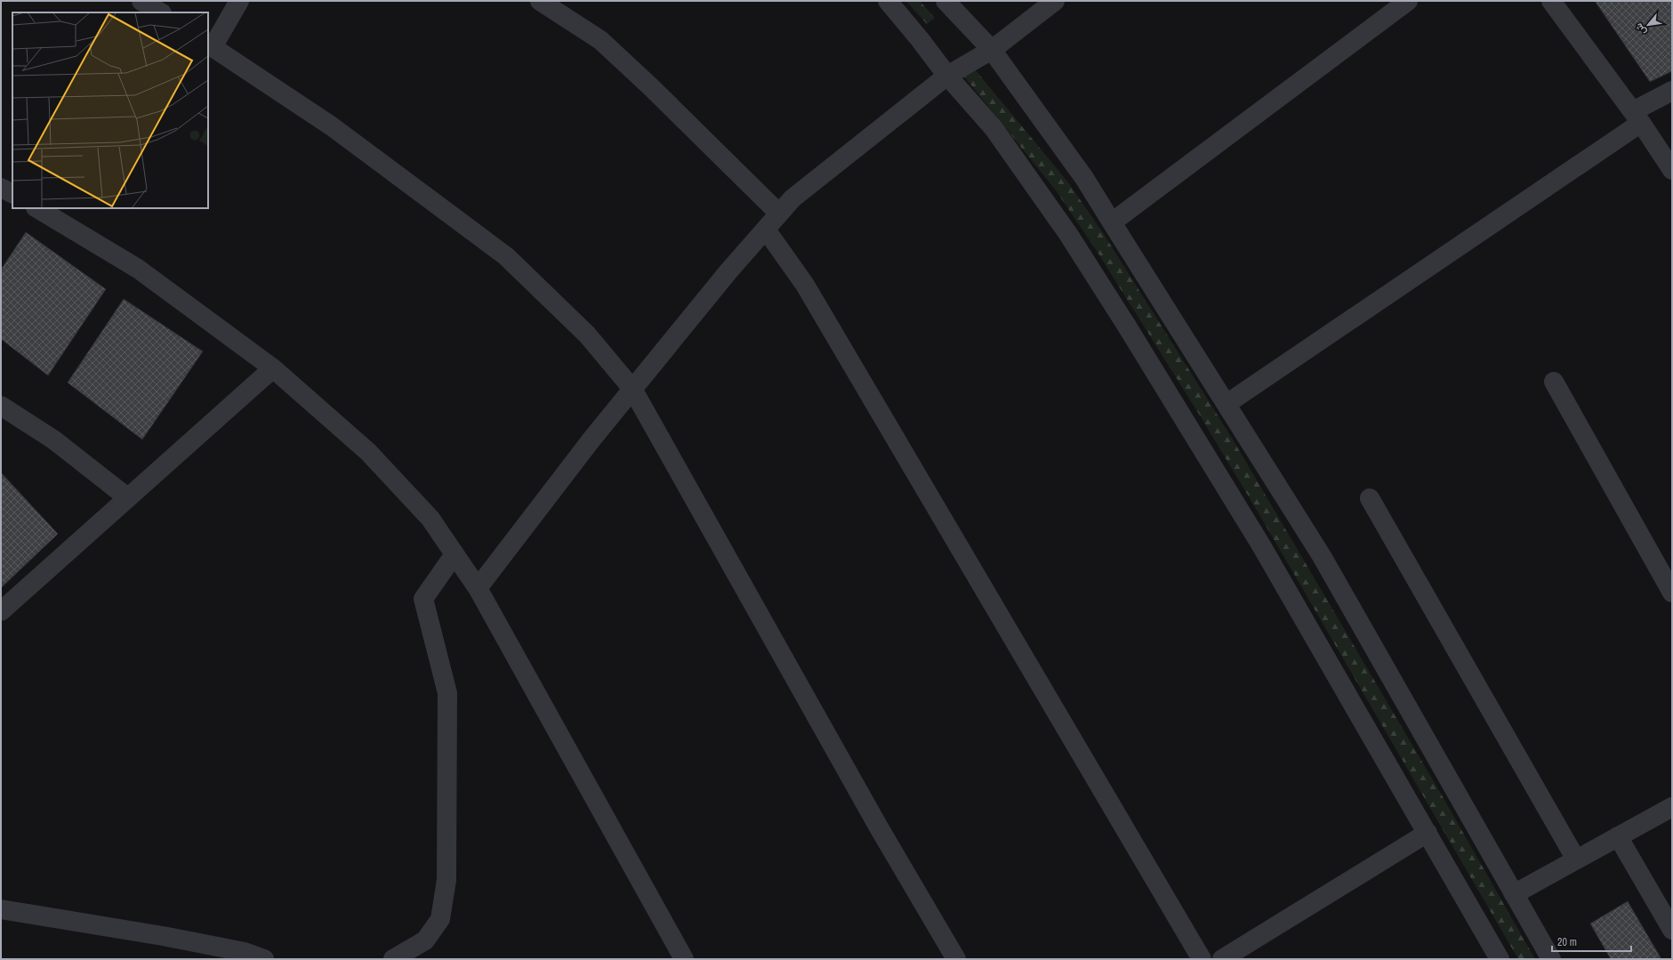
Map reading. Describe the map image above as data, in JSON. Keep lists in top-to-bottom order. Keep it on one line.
{"scale_bar":"20 m","north":"bottom left"}
